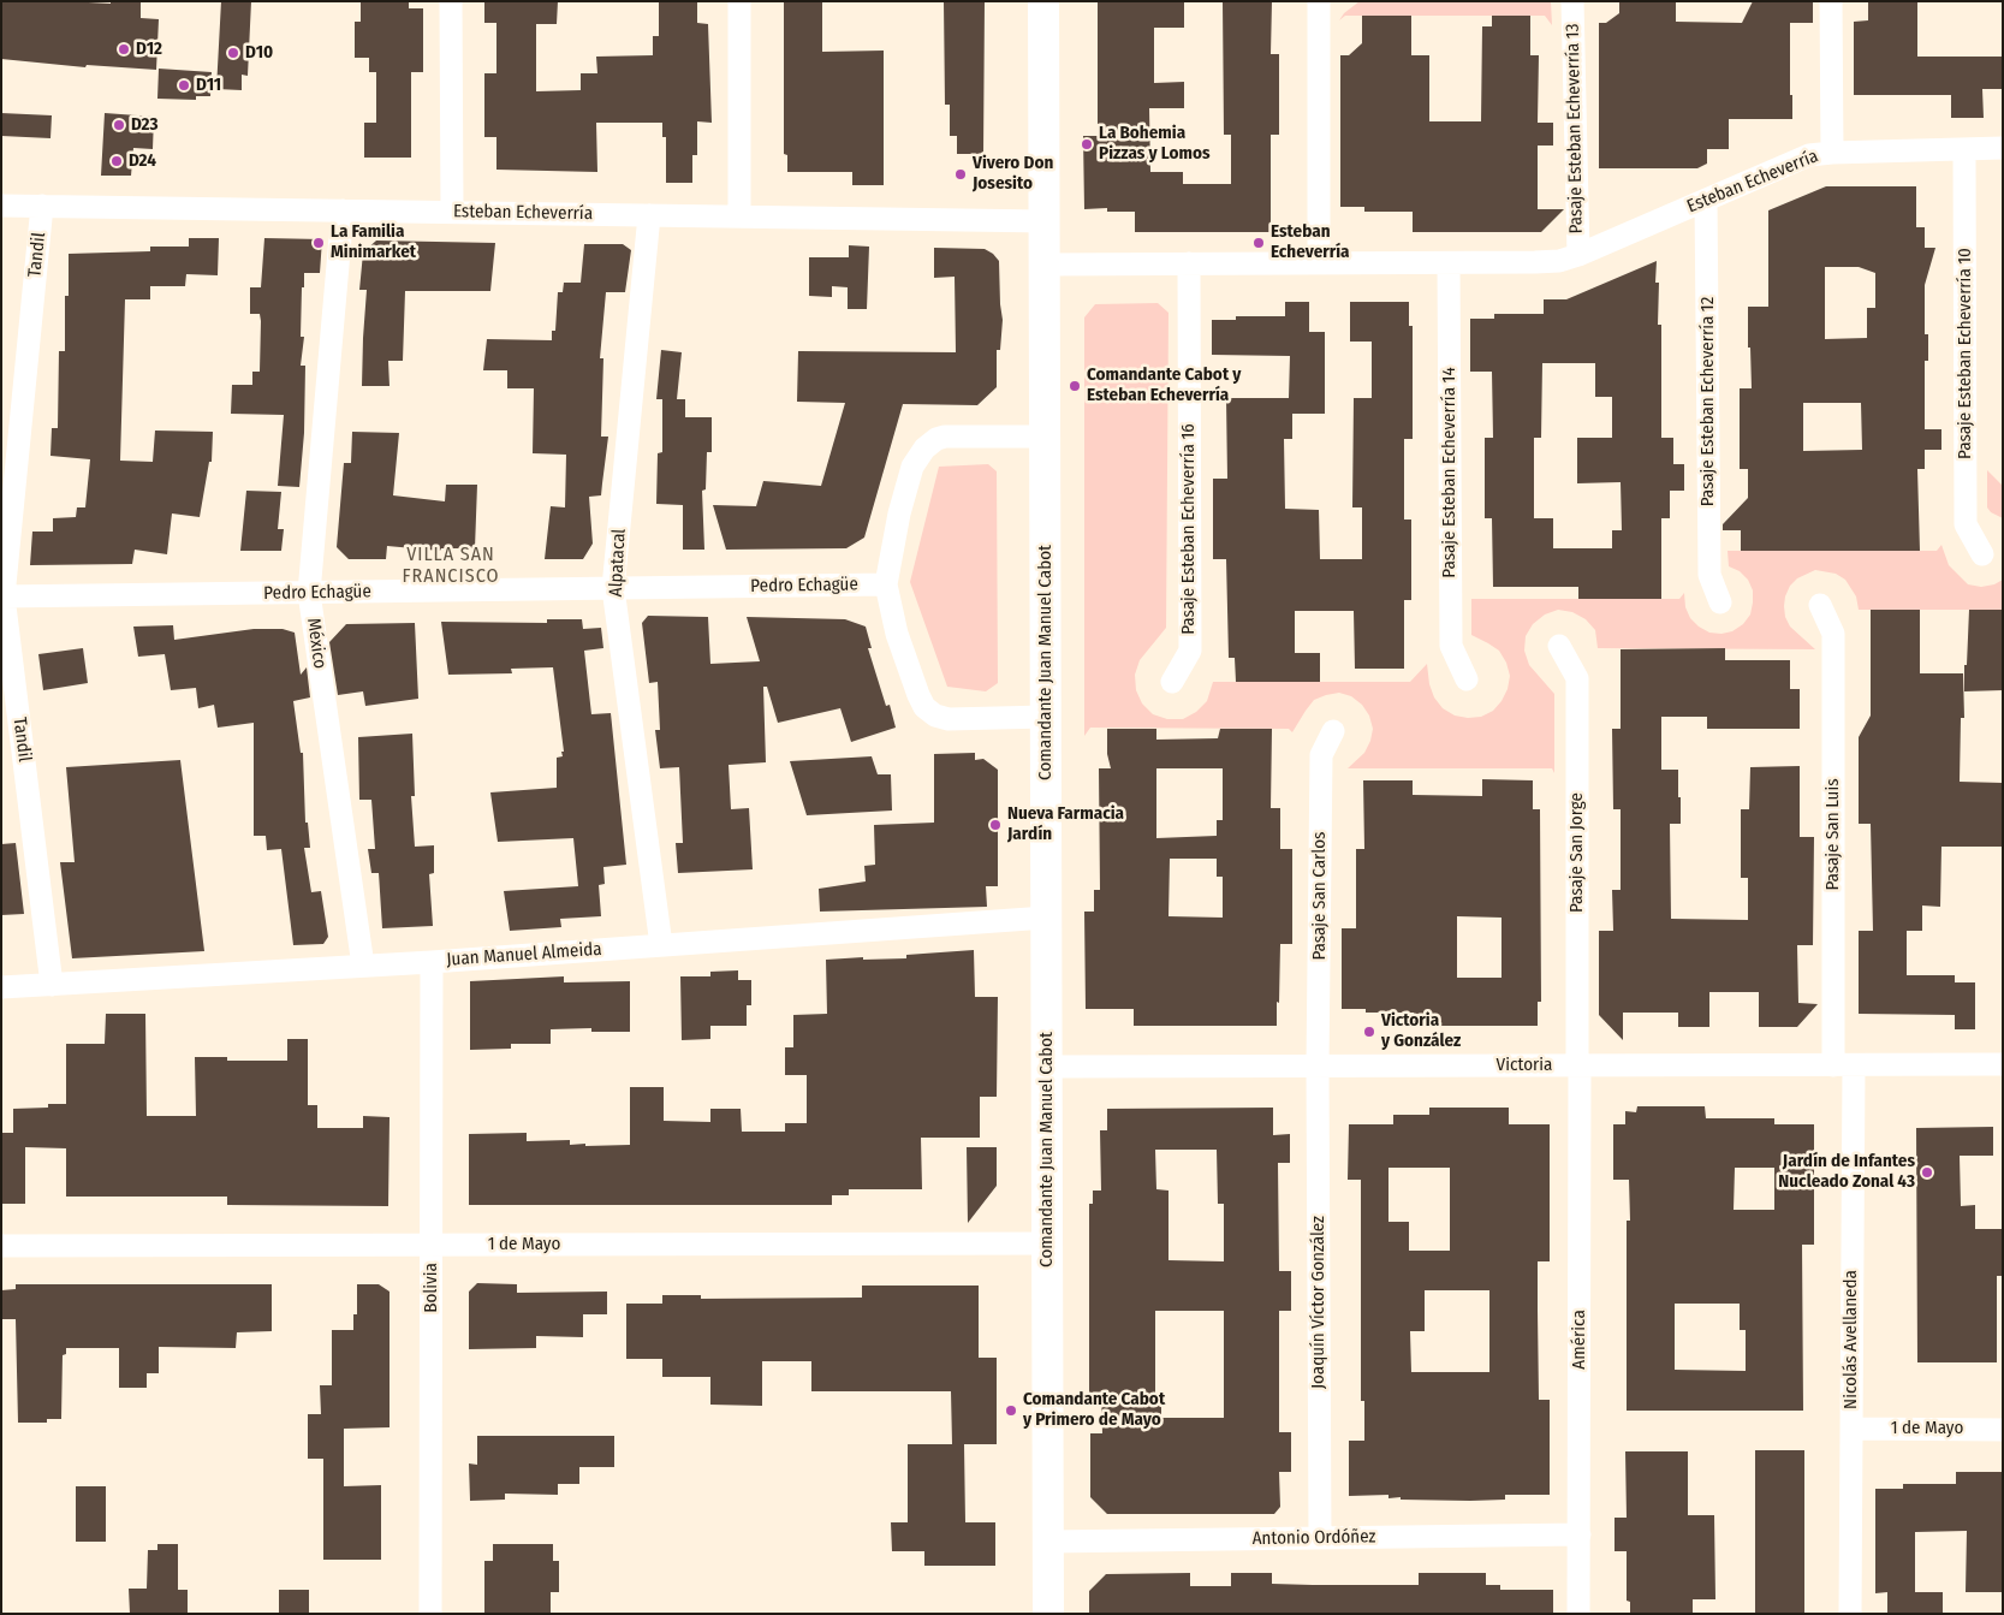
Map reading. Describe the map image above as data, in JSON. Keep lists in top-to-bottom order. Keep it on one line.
{"streets":{"main road":["Comandante Juan Manuel Cabot"],"street":["Pasaje Esteban Echeverría 13","Esteban Echeverría","Tandil","Pasaje Esteban Echeverría 10","Pasaje Esteban Echeverría 12","Pasaje Esteban Echeverría 14","Pasaje Esteban Echeverría 16","Alpatacal","Pedro Echagüe","México","Pasaje San Luis","Pasaje San Jorge","Pasaje San Carlos","Juan Manuel Almeida","Victoria","1 de Mayo","Bolivia","Joaquín Víctor González","América","Nicolás Avellaneda","Antonio Ordóñez"]},"crossings":[["Pasaje Esteban Echeverría 13","Esteban Echeverría"],["Esteban Echeverría","Tandil"],["Esteban Echeverría","Pasaje Esteban Echeverría 10"],["Esteban Echeverría","Pasaje Esteban Echeverría 12"],["Esteban Echeverría","Pasaje Esteban Echeverría 14"],["Esteban Echeverría","Pasaje Esteban Echeverría 16"],["Esteban Echeverría","Alpatacal"],["Esteban Echeverría","México"],["Esteban Echeverría","Comandante Juan Manuel Cabot"],["Tandil","Pedro Echagüe"],["Tandil","Juan Manuel Almeida"],["Alpatacal","Pedro Echagüe"],["Alpatacal","Juan Manuel Almeida"],["Pedro Echagüe","México"],["México","Juan Manuel Almeida"],["Comandante Juan Manuel Cabot","Juan Manuel Almeida"],["Comandante Juan Manuel Cabot","Victoria"],["Comandante Juan Manuel Cabot","1 de Mayo"],["Comandante Juan Manuel Cabot","Antonio Ordóñez"],["Pasaje San Luis","Victoria"],["Pasaje San Luis","Nicolás Avellaneda"],["Pasaje San Jorge","Victoria"],["Pasaje San Jorge","América"],["Pasaje San Carlos","Victoria"],["Pasaje San Carlos","Joaquín Víctor González"],["Juan Manuel Almeida","Bolivia"],["Victoria","Joaquín Víctor González"],["Victoria","América"],["Victoria","Nicolás Avellaneda"],["1 de Mayo","Bolivia"],["1 de Mayo","Nicolás Avellaneda"],["Joaquín Víctor González","Antonio Ordóñez"],["América","Antonio Ordóñez"]],"districts":["VILLA SAN FRANCISCO"],"places":["D12","D10","D11","D23","La Bohemia Pizzas y Lomos","D24","Vivero Don Josesito","La Familia Minimarket","Esteban Echeverría","Comandante Cabot y Esteban Echeverría","Nueva Farmacia Jardín","Victoria y González","Jardín de Infantes Nucleado Zonal 43","Comandante Cabot y Primero de Mayo"]}
